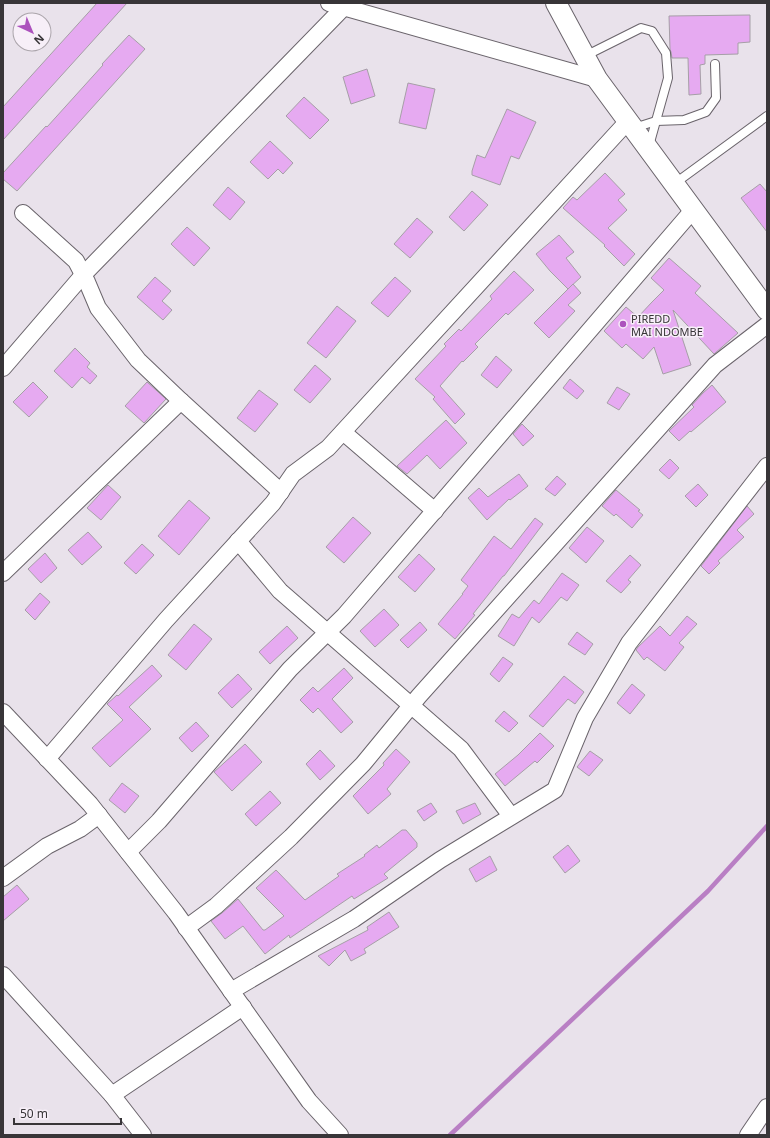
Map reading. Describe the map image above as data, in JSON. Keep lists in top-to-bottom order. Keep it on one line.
{"places":["PIREDD MAI NDOMBE"],"scale_bar":"50 m","north":"bottom right"}
